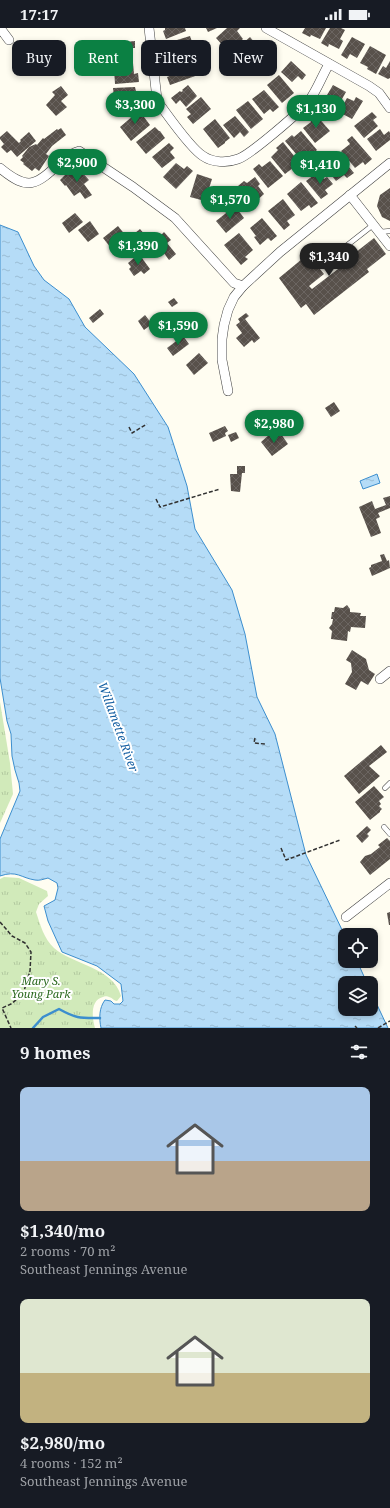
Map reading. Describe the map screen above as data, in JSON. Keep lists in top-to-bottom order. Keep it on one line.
{"water":["Willamette River"],"parks":["Mary S. Young Park"],"page":{"status":"17:17","chip":["Buy","Rent","Filters","New"],"price":["$3,300","$1,130","$2,900","$1,410","$1,570","$1,390","$1,340","$1,590","$2,980"],"heading":"9 homes","list":[{"name":"$1,340/mo","note":"2 rooms · 70 m² · Southeast Jennings Avenue"},{"name":"$2,980/mo","note":"4 rooms · 152 m² · Southeast Jennings Avenue"}]}}
